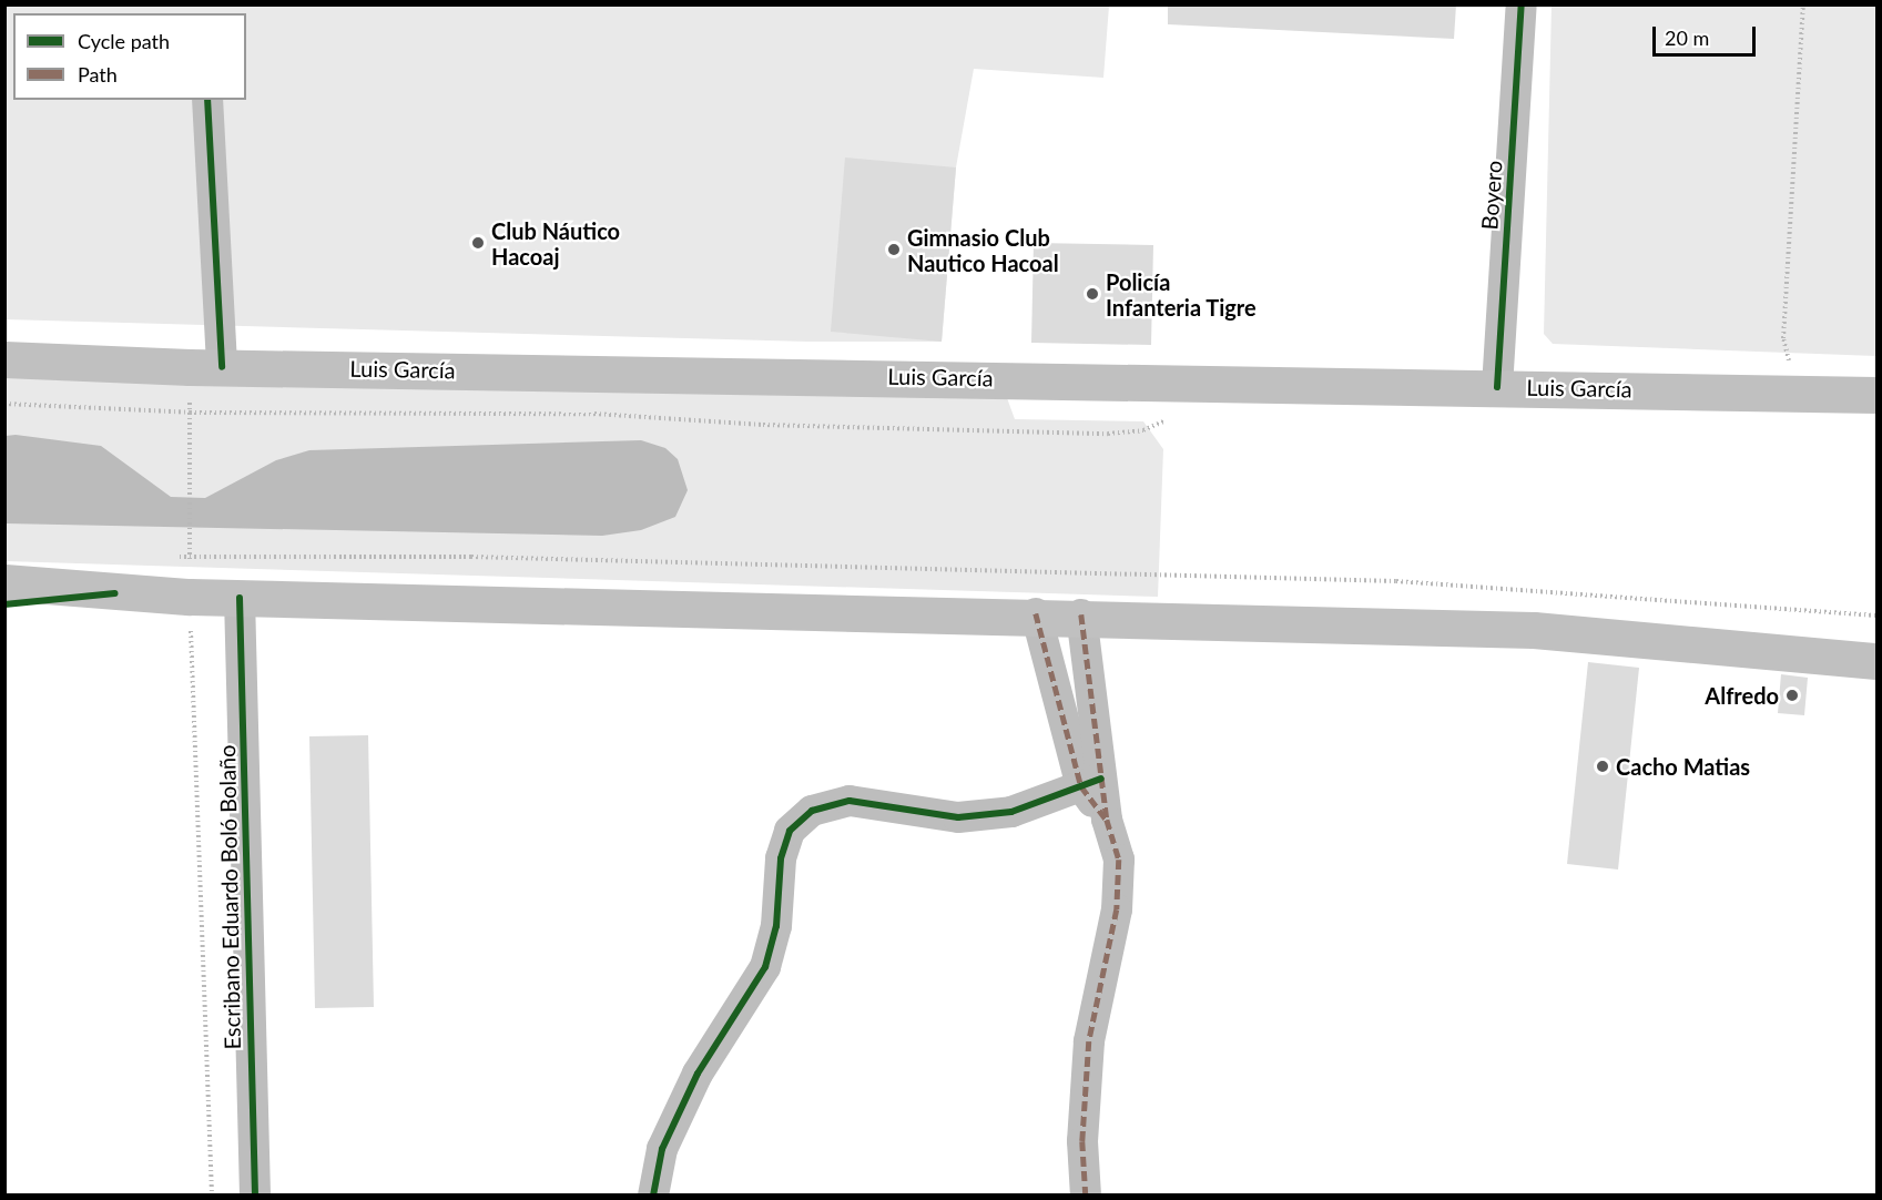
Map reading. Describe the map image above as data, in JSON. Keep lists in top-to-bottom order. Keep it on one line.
{"streets":{"main road":["Luis García"],"street":["Boyero","Escribano Eduardo Boló Bolaño"]},"crossings":[["Boyero","Luis García"]],"places":["Club Náutico Hacoaj","Gimnasio Club Nautico Hacoal","Policía Infanteria Tigre","Alfredo","Cacho Matias"],"legend":["Cycle path","Path"],"scale_bar":"20 m"}
